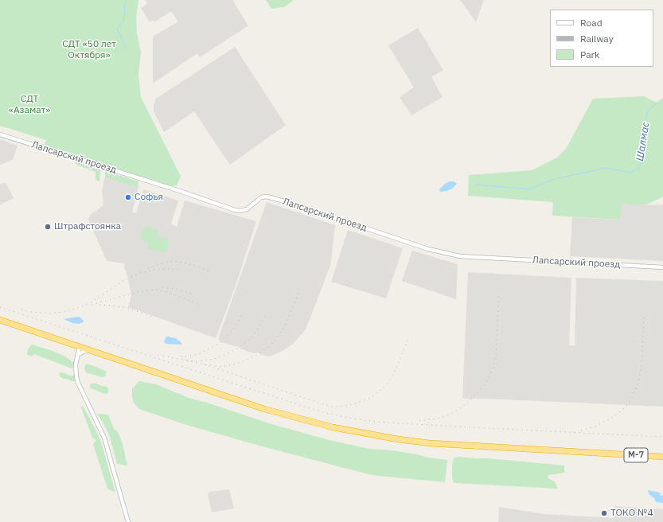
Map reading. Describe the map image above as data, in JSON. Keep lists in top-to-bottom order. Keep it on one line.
{"streets":{"highway":["М-7"],"street":["Лапсарский проезд"]},"water":["Шалмас"],"parks":["СДТ «50 лет Октября»","СДТ «Азамат»"],"places":["Софья","Штрафстоянка","ТОКО №4"],"legend":["Road","Railway","Park"]}
